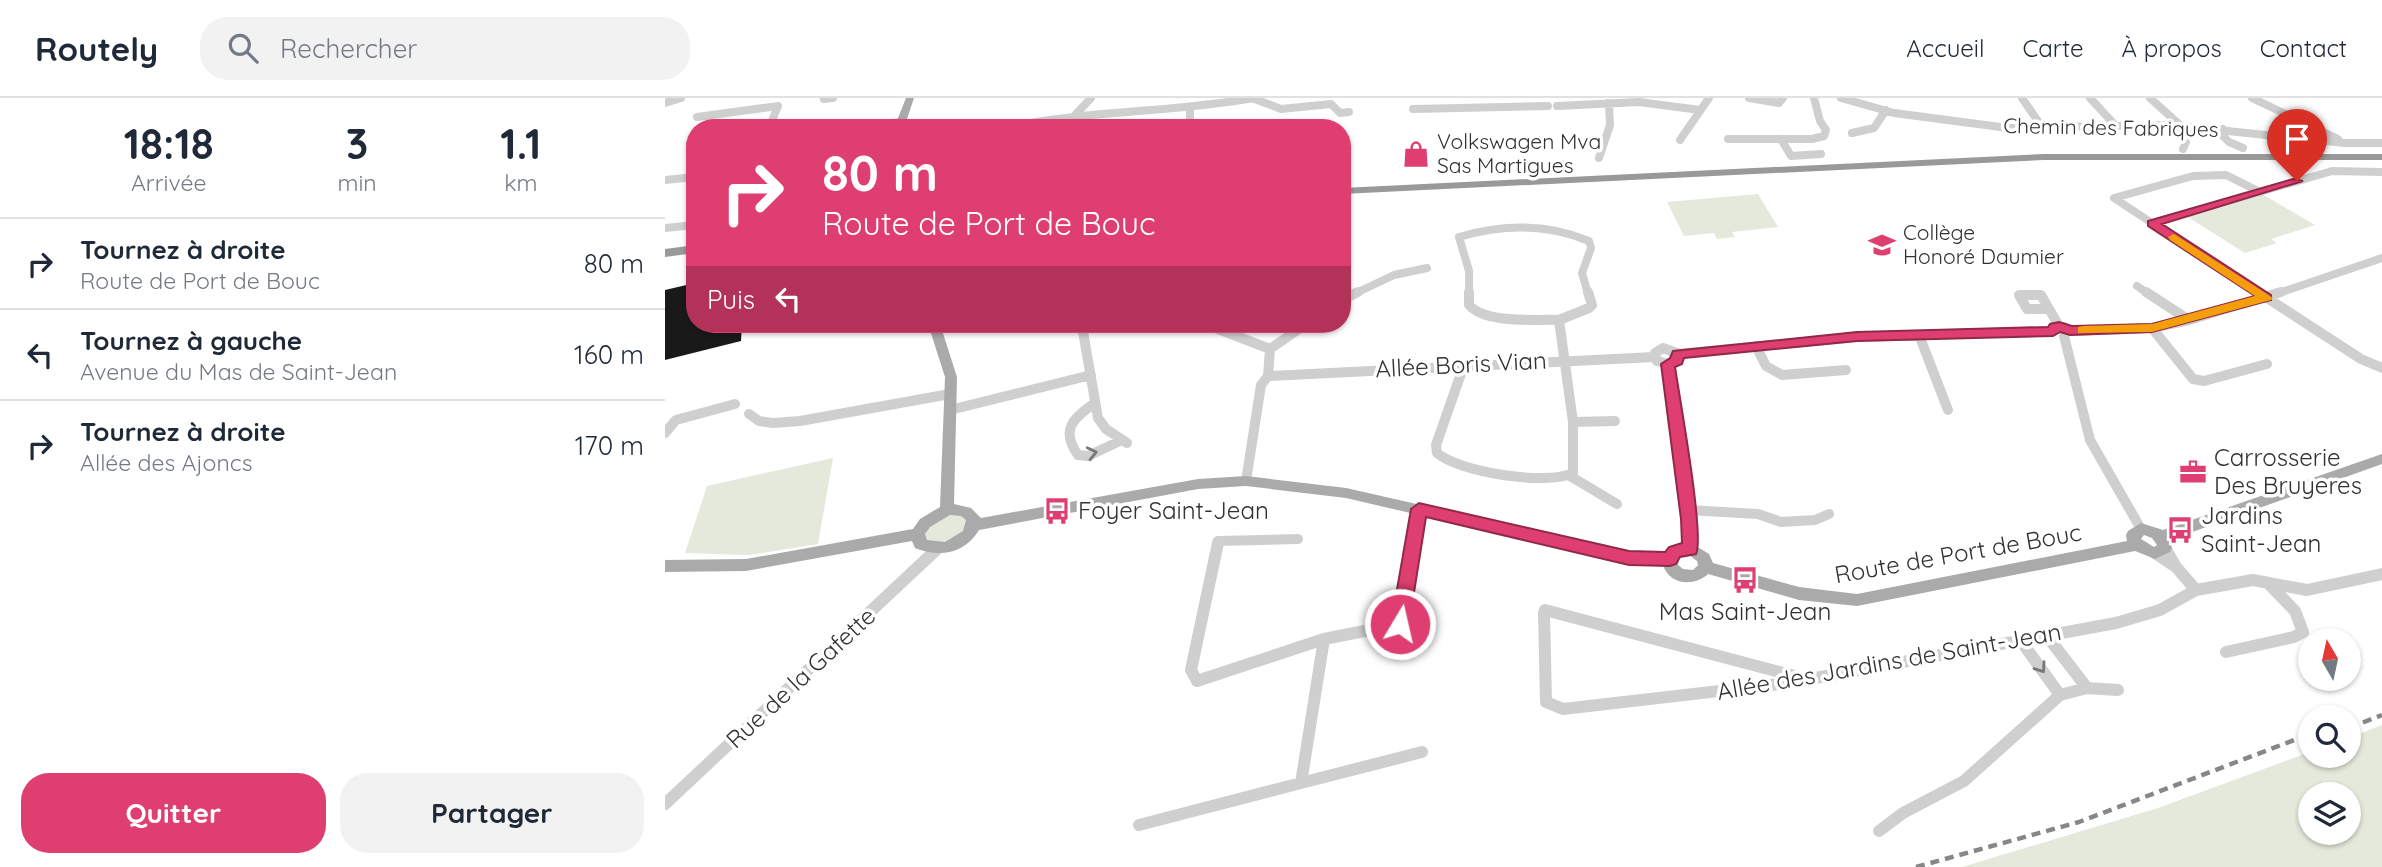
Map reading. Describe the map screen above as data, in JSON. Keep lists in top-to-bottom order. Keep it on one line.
{"streets":{"main road":["Route de Port de Bouc"],"street":["Chemin des Fabriques","Allée Boris Vian","Allée des Jardins de Saint-Jean","Rue de la Gafette"]},"places":{"shop":["Volkswagen Mva Sas Martigues"],"school or university":["Collège Honoré Daumier"],"office":["Carrosserie Des Bruyeres"],"bus stop":["Foyer Saint-Jean","Jardins Saint-Jean","Mas Saint-Jean"]},"north":"top","page":{"header":"Routely","search":"Rechercher","nav":["Accueil","Carte","À propos","Contact"],"eta":["18:18","Arrivée","3","min","1.1","km"],"turn":["80 m","Route de Port de Bouc"],"list":[{"name":"Tournez à droite","note":"Route de Port de Bouc","value":"80 m"},{"name":"Tournez à gauche","note":"Avenue du Mas de Saint-Jean","value":"160 m"},{"name":"Tournez à droite","note":"Allée des Ajoncs","value":"170 m"}],"then":"Puis","buttons":["Quitter","Partager"]}}
